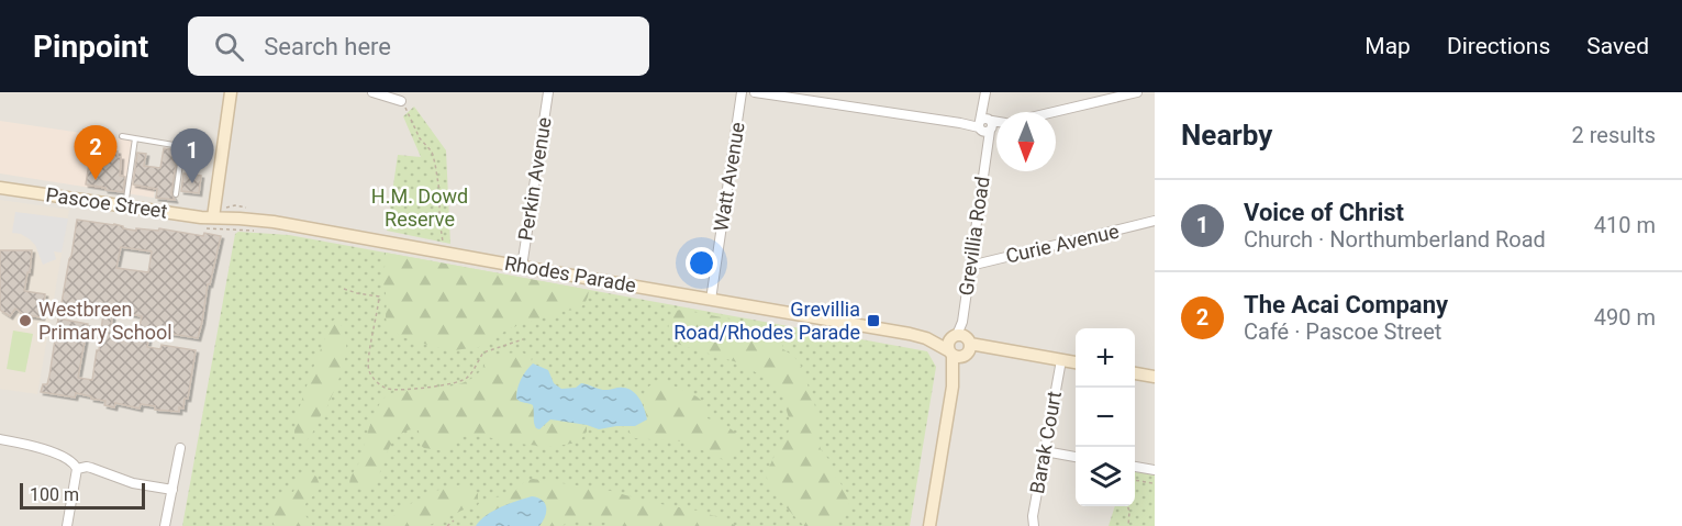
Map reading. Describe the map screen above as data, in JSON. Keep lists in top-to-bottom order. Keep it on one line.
{"streets":{"main road":["Pascoe Street","Rhodes Parade"],"street":["Watt Avenue","Perkin Avenue","Grevillia Road","Curie Avenue","Barak Court"]},"crossings":[["Watt Avenue","Rhodes Parade"],["Perkin Avenue","Rhodes Parade"],["Pascoe Street","Rhodes Parade"],["Grevillia Road","Curie Avenue"],["Grevillia Road","Rhodes Parade"],["Rhodes Parade","Barak Court"]],"parks":["H.M. Dowd Reserve"],"places":{"other":["Westbreen Primary School"],"transit":["Grevillia Road/Rhodes Parade"]},"scale_bar":"100 m","north":"bottom","page":{"header":"Pinpoint","search":"Search here","nav":["Map","Directions","Saved"],"heading":["Nearby","2 results"],"pins":["2","1"],"list":[{"mark":"1","name":"Voice of Christ","note":"Church · Northumberland Road","value":"410 m"},{"mark":"2","name":"The Acai Company","note":"Café · Pascoe Street","value":"490 m"}],"map_buttons":["+","−"],"scale":"100 m"}}
